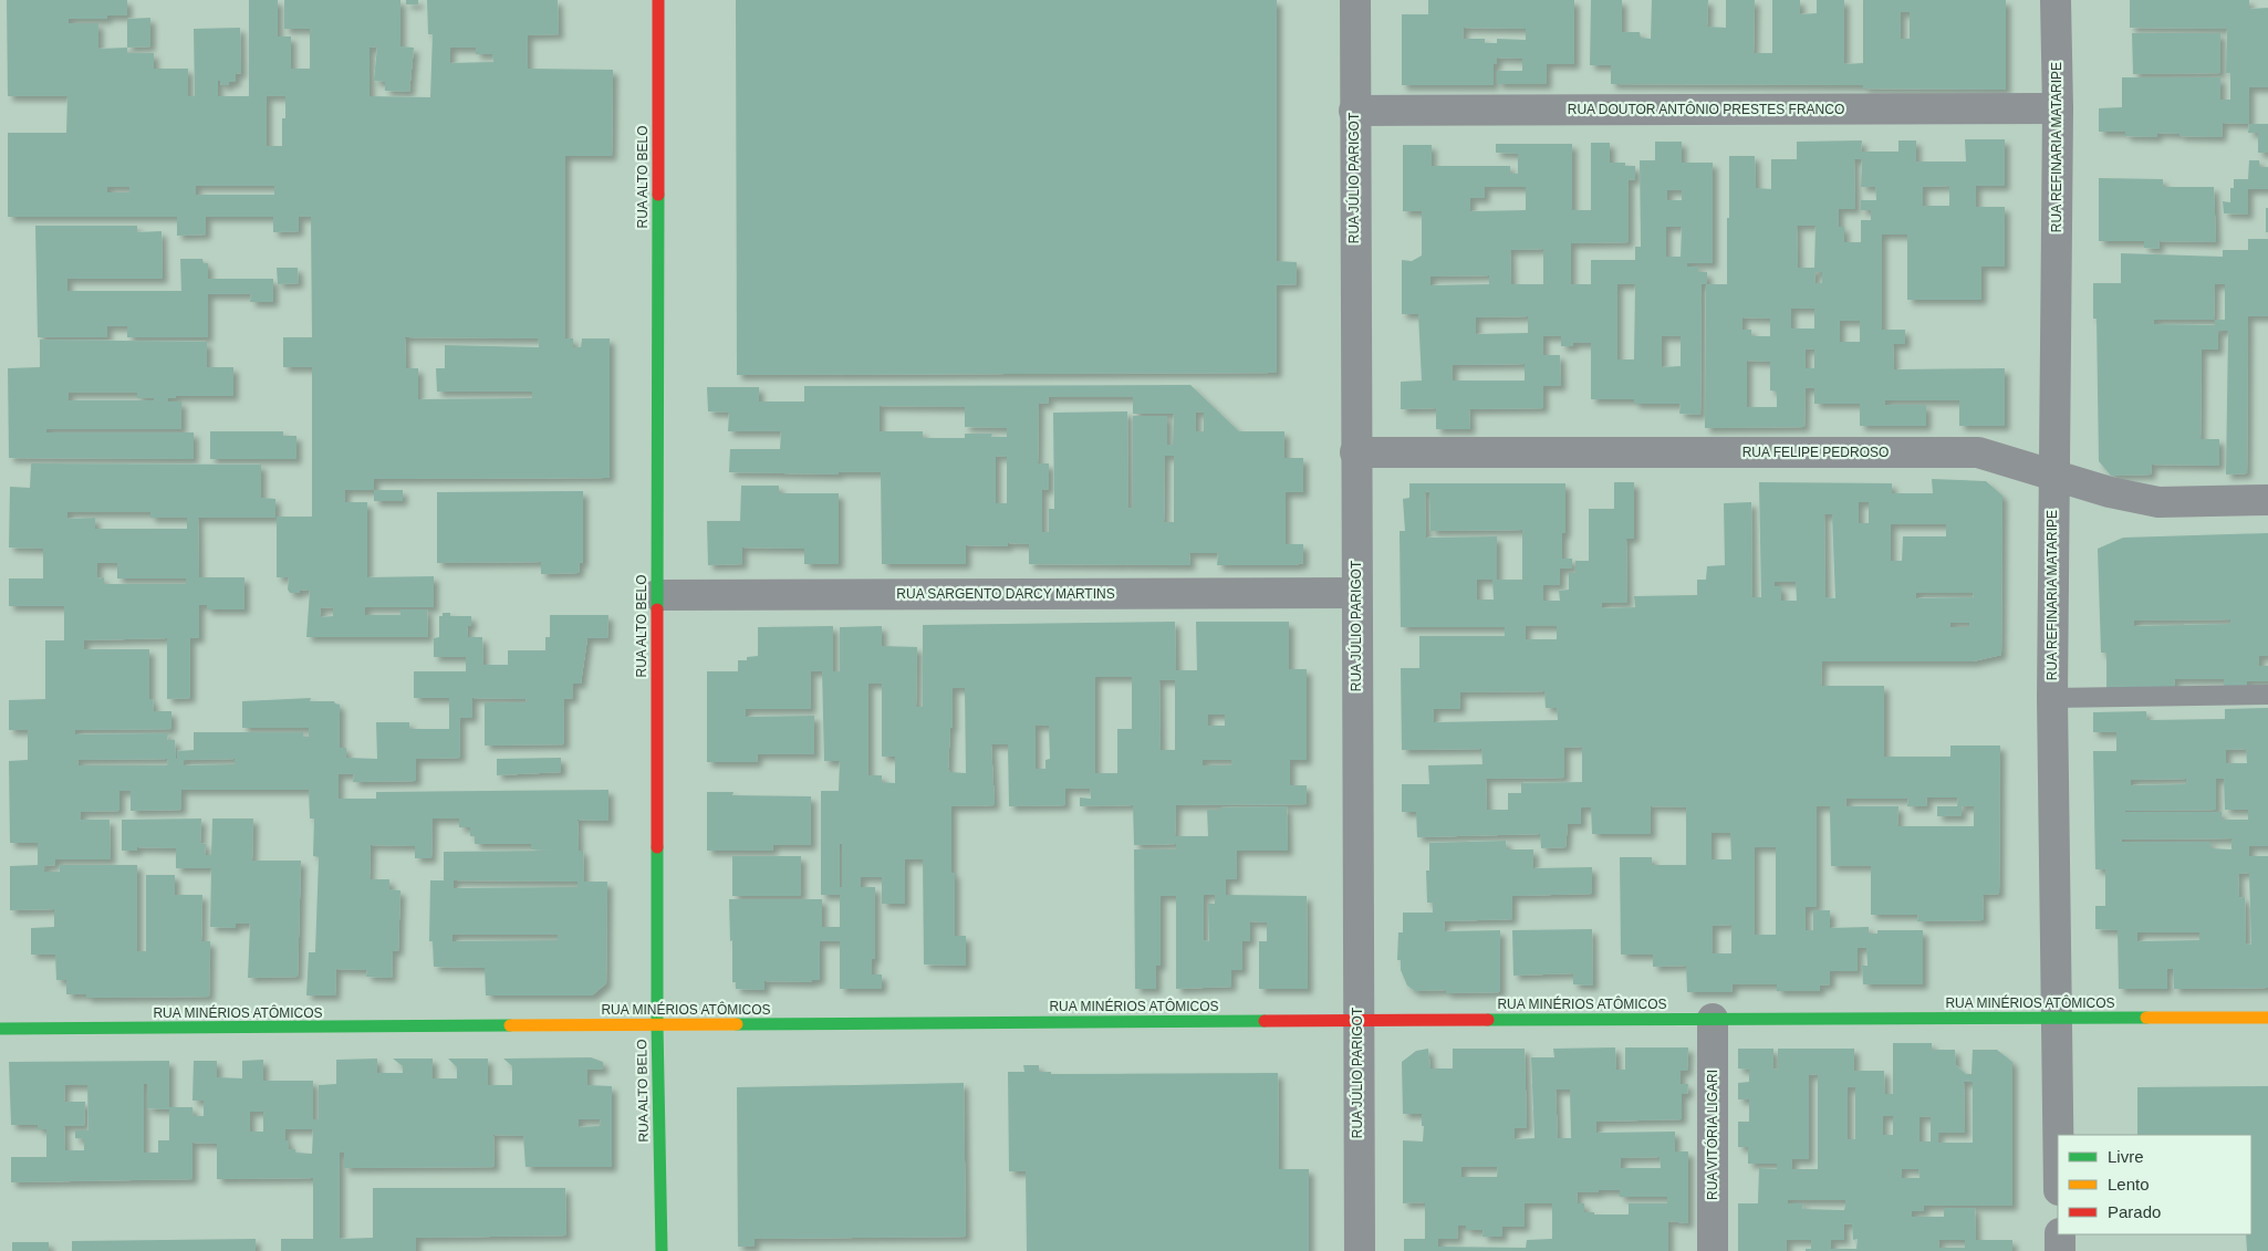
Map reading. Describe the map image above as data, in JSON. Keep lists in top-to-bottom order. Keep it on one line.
{"streets":{"street":["RUA DOUTOR ANTÔNIO PRESTES FRANCO","RUA REFINARIA MATARIPE","RUA ALTO BELO","RUA JÚLIO PARIGOT","RUA FELIPE PEDROSO","RUA SARGENTO DARCY MARTINS","RUA MINÉRIOS ATÔMICOS","RUA VITÓRIA LIGARI"]},"crossings":[["RUA DOUTOR ANTÔNIO PRESTES FRANCO","RUA REFINARIA MATARIPE"],["RUA DOUTOR ANTÔNIO PRESTES FRANCO","RUA JÚLIO PARIGOT"],["RUA REFINARIA MATARIPE","RUA FELIPE PEDROSO"],["RUA REFINARIA MATARIPE","RUA MINÉRIOS ATÔMICOS"],["RUA ALTO BELO","RUA SARGENTO DARCY MARTINS"],["RUA ALTO BELO","RUA MINÉRIOS ATÔMICOS"],["RUA JÚLIO PARIGOT","RUA FELIPE PEDROSO"],["RUA JÚLIO PARIGOT","RUA SARGENTO DARCY MARTINS"],["RUA JÚLIO PARIGOT","RUA MINÉRIOS ATÔMICOS"],["RUA MINÉRIOS ATÔMICOS","RUA VITÓRIA LIGARI"]],"legend":["Livre","Lento","Parado"]}
